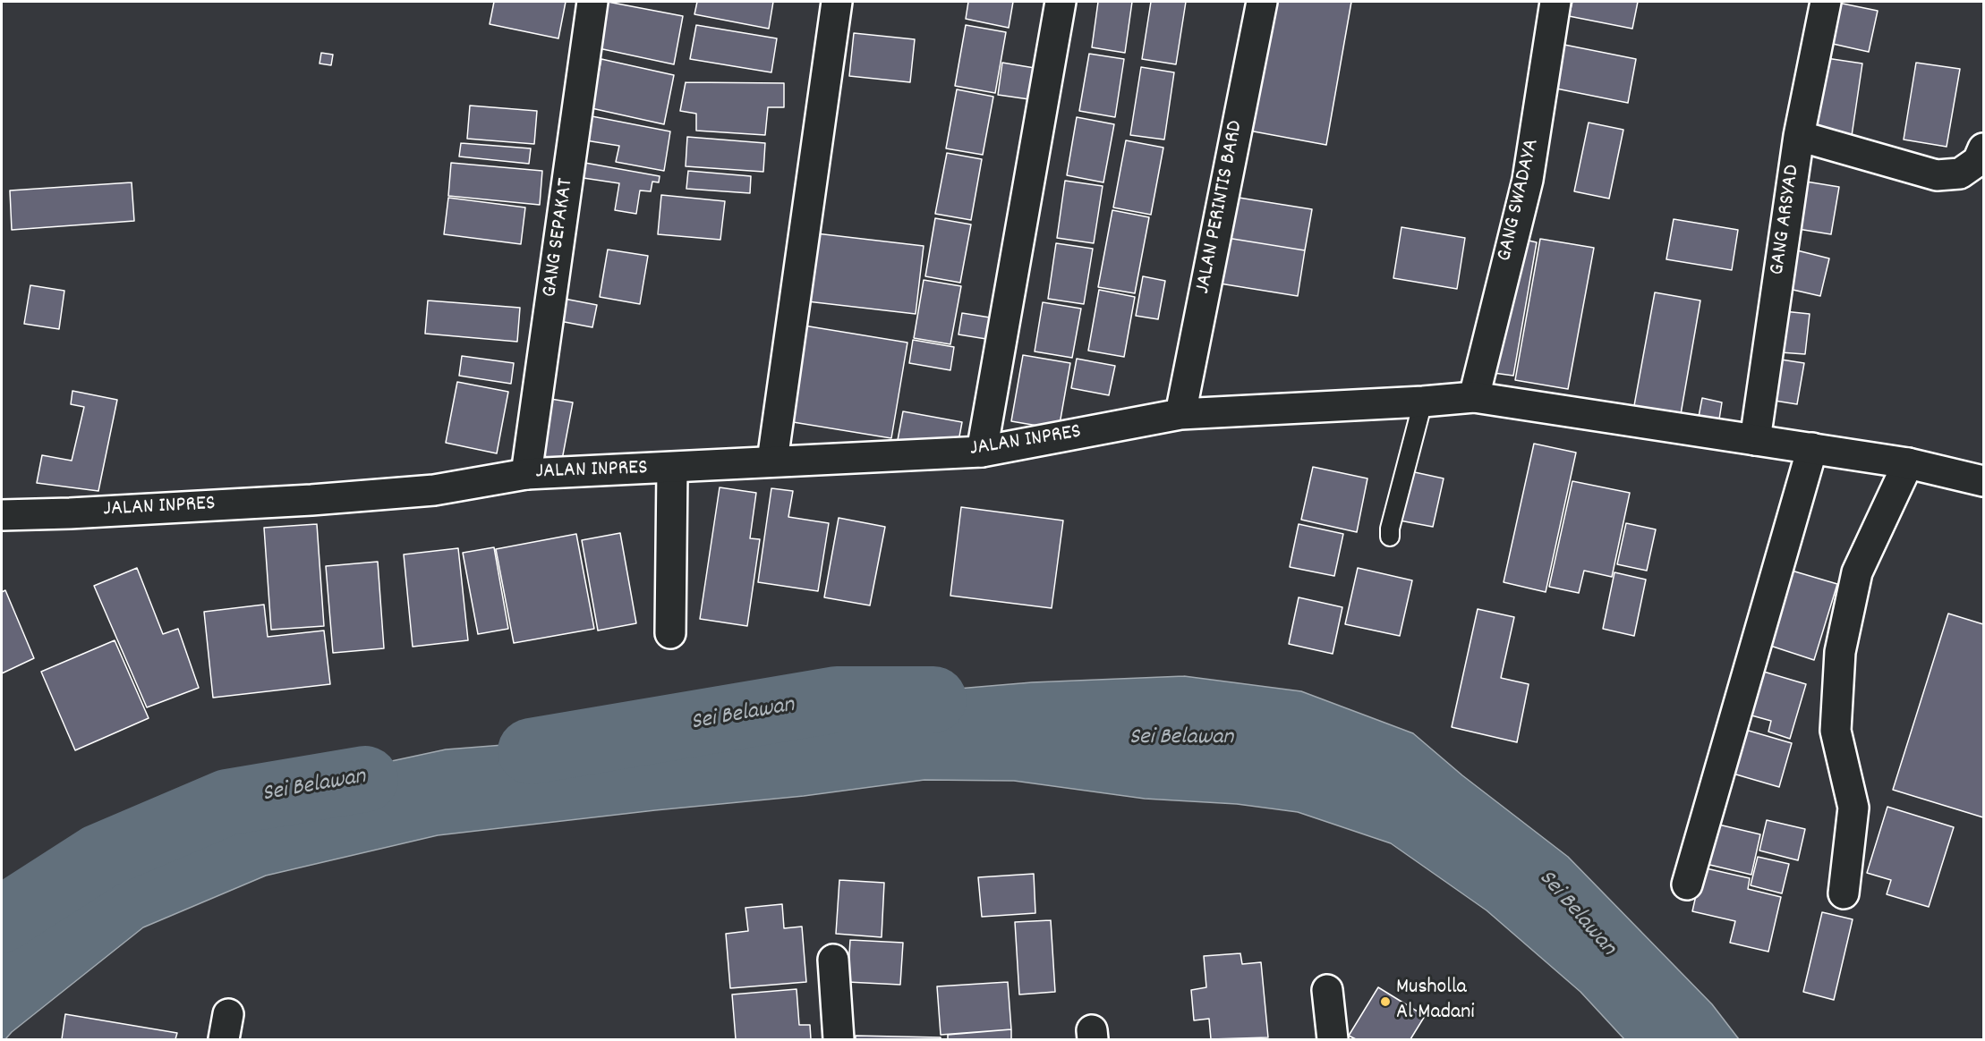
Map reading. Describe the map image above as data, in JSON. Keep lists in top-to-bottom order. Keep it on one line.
{"streets":{"street":["GANG SWADAYA","JALAN PERINTIS BARD","GANG ARSYAD","GANG SEPAKAT","JALAN INPRES"]},"crossings":[["GANG SWADAYA","JALAN INPRES"],["JALAN PERINTIS BARD","JALAN INPRES"],["GANG ARSYAD","JALAN INPRES"],["GANG SEPAKAT","JALAN INPRES"]],"water":["Sei Belawan"],"places":["Musholla Al Madani"]}
